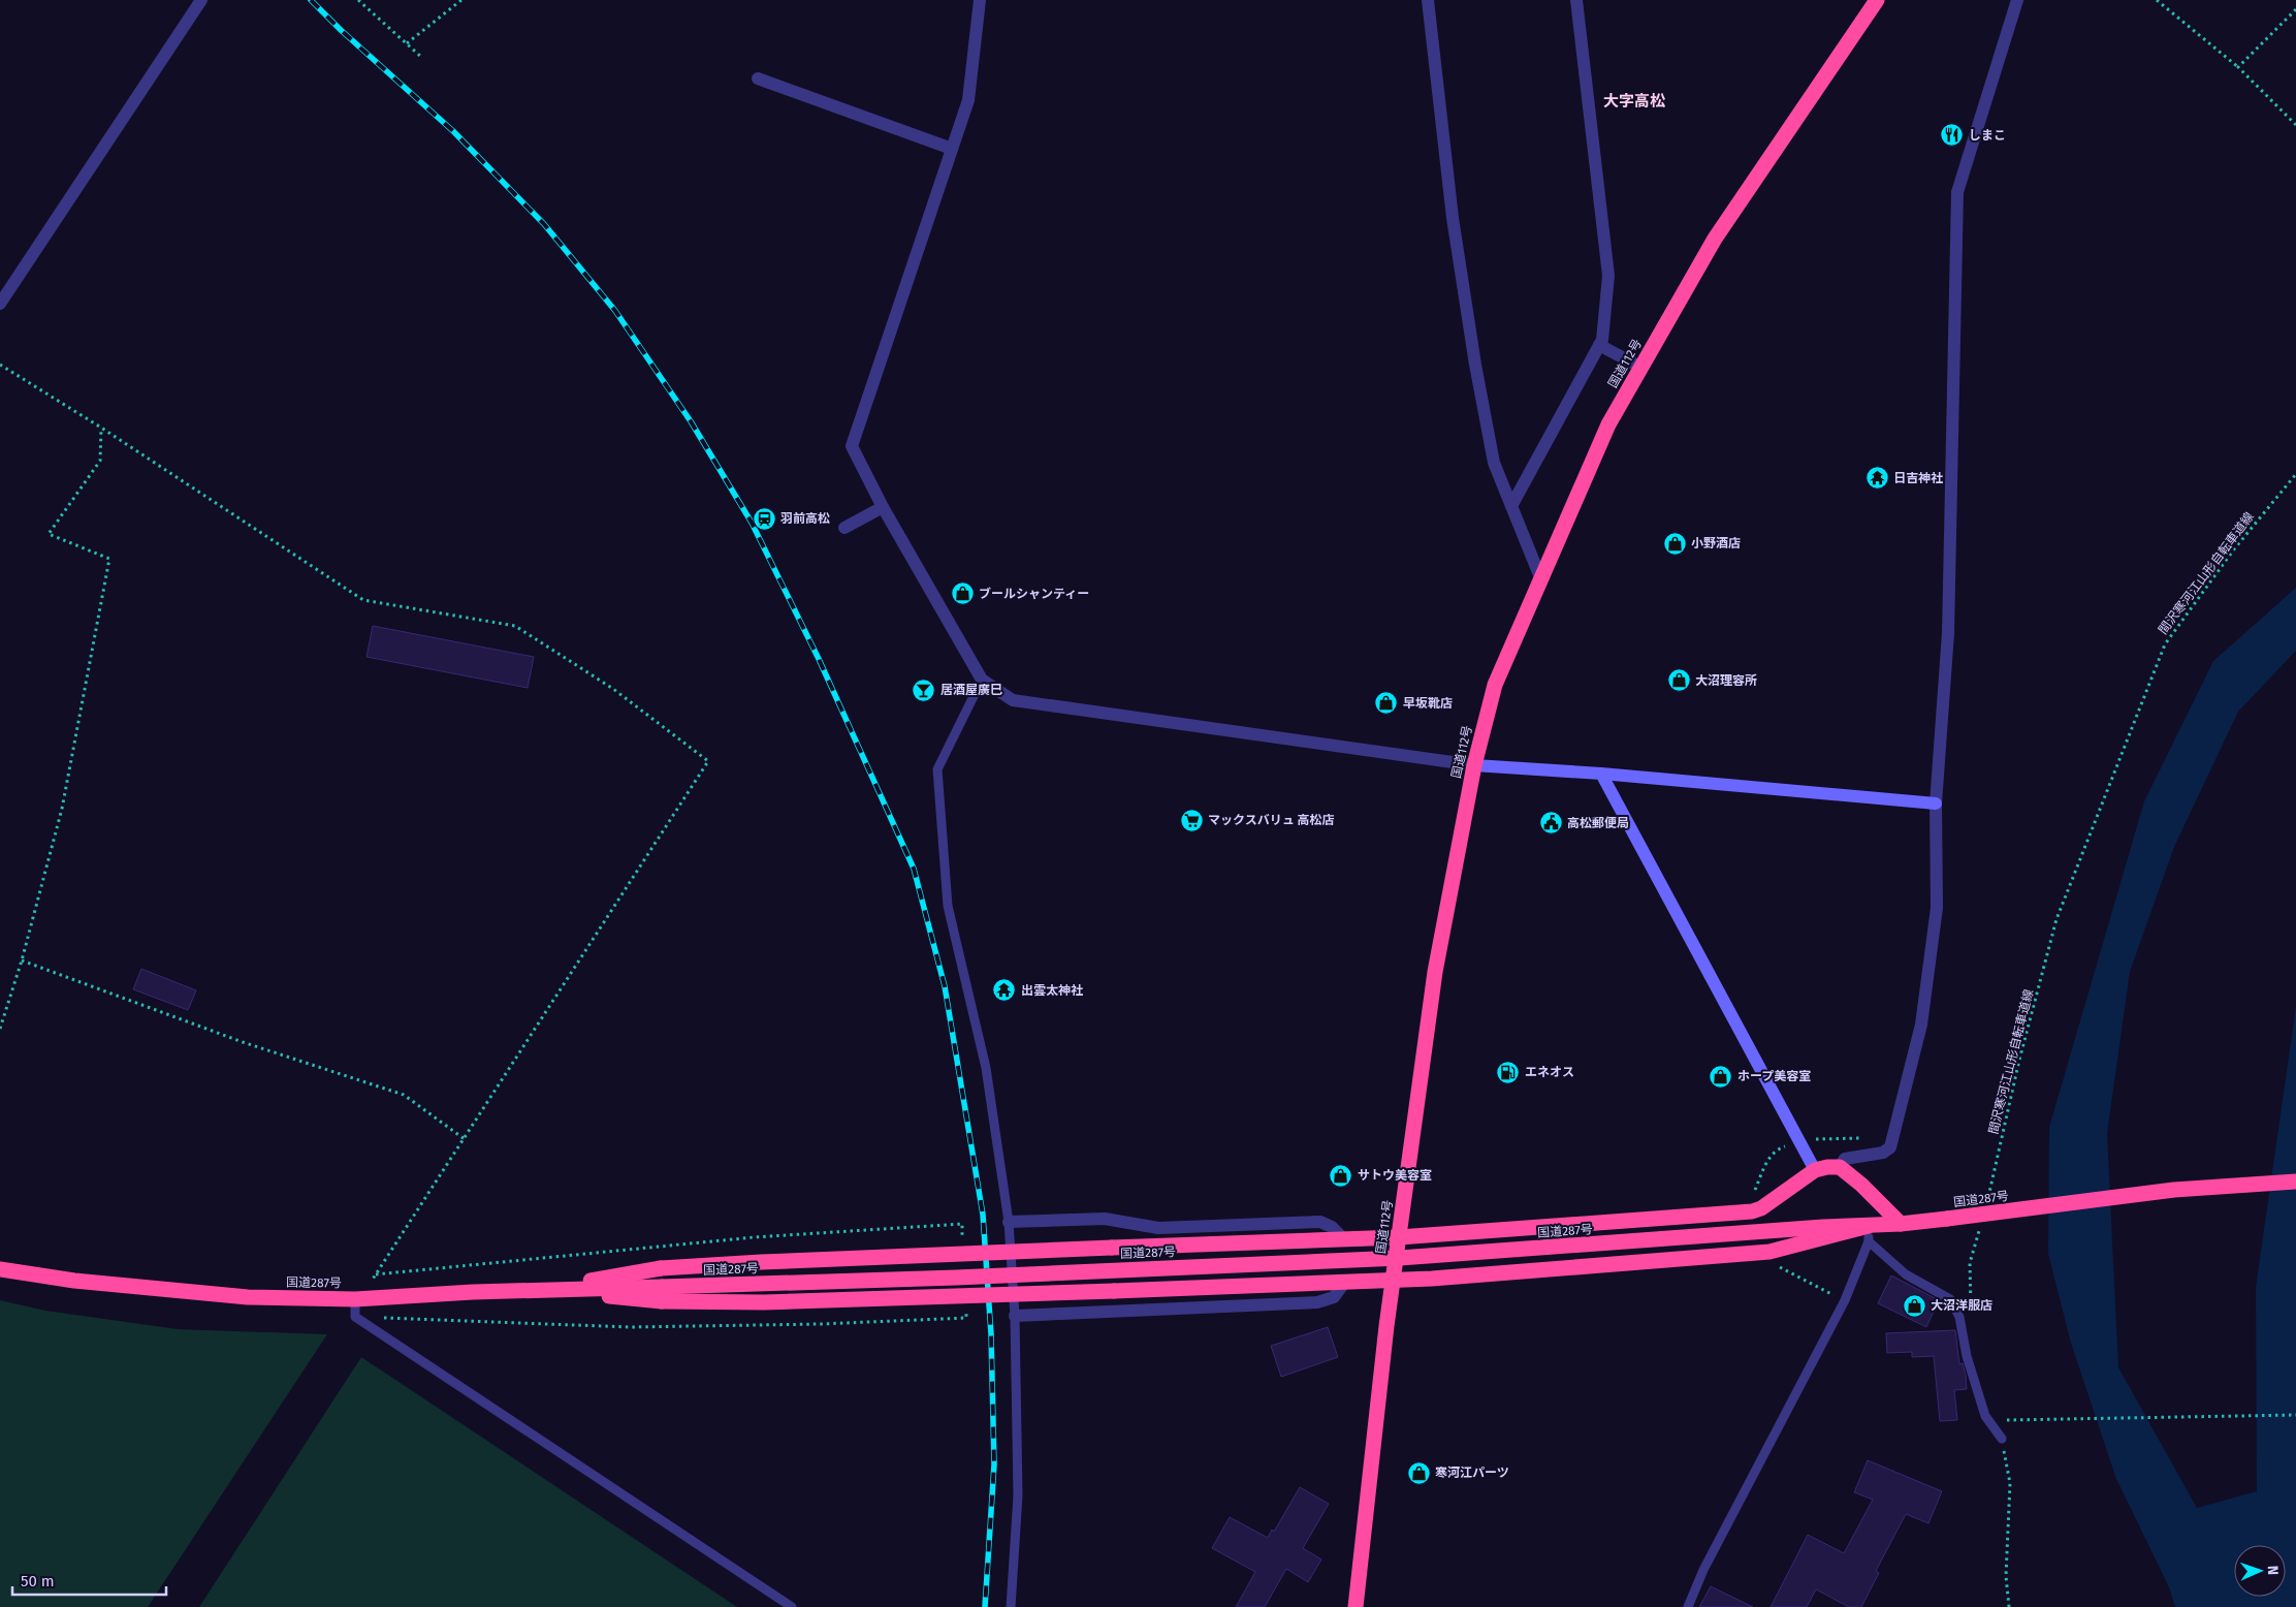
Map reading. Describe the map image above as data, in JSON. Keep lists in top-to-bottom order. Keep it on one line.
{"streets":{"highway":["国道112号","国道287号"],"path":["間沢寒河江山形自転車道線"]},"districts":["大字高松"],"places":{"restaurant":["しまこ"],"temple":["日吉神社","出雲太神社"],"station":["羽前高松"],"shop":["小野酒店","ブールシャンティー","大沼理容所","早坂靴店","ホープ美容室","サトウ美容室","大沼洋服店","寒河江パーツ"],"bar":["居酒屋廣巳"],"supermarket":["マックスバリュ 高松店"],"public building":["高松郵便局"],"fuel station":["エネオス"]},"scale_bar":"50 m","north":"right"}
